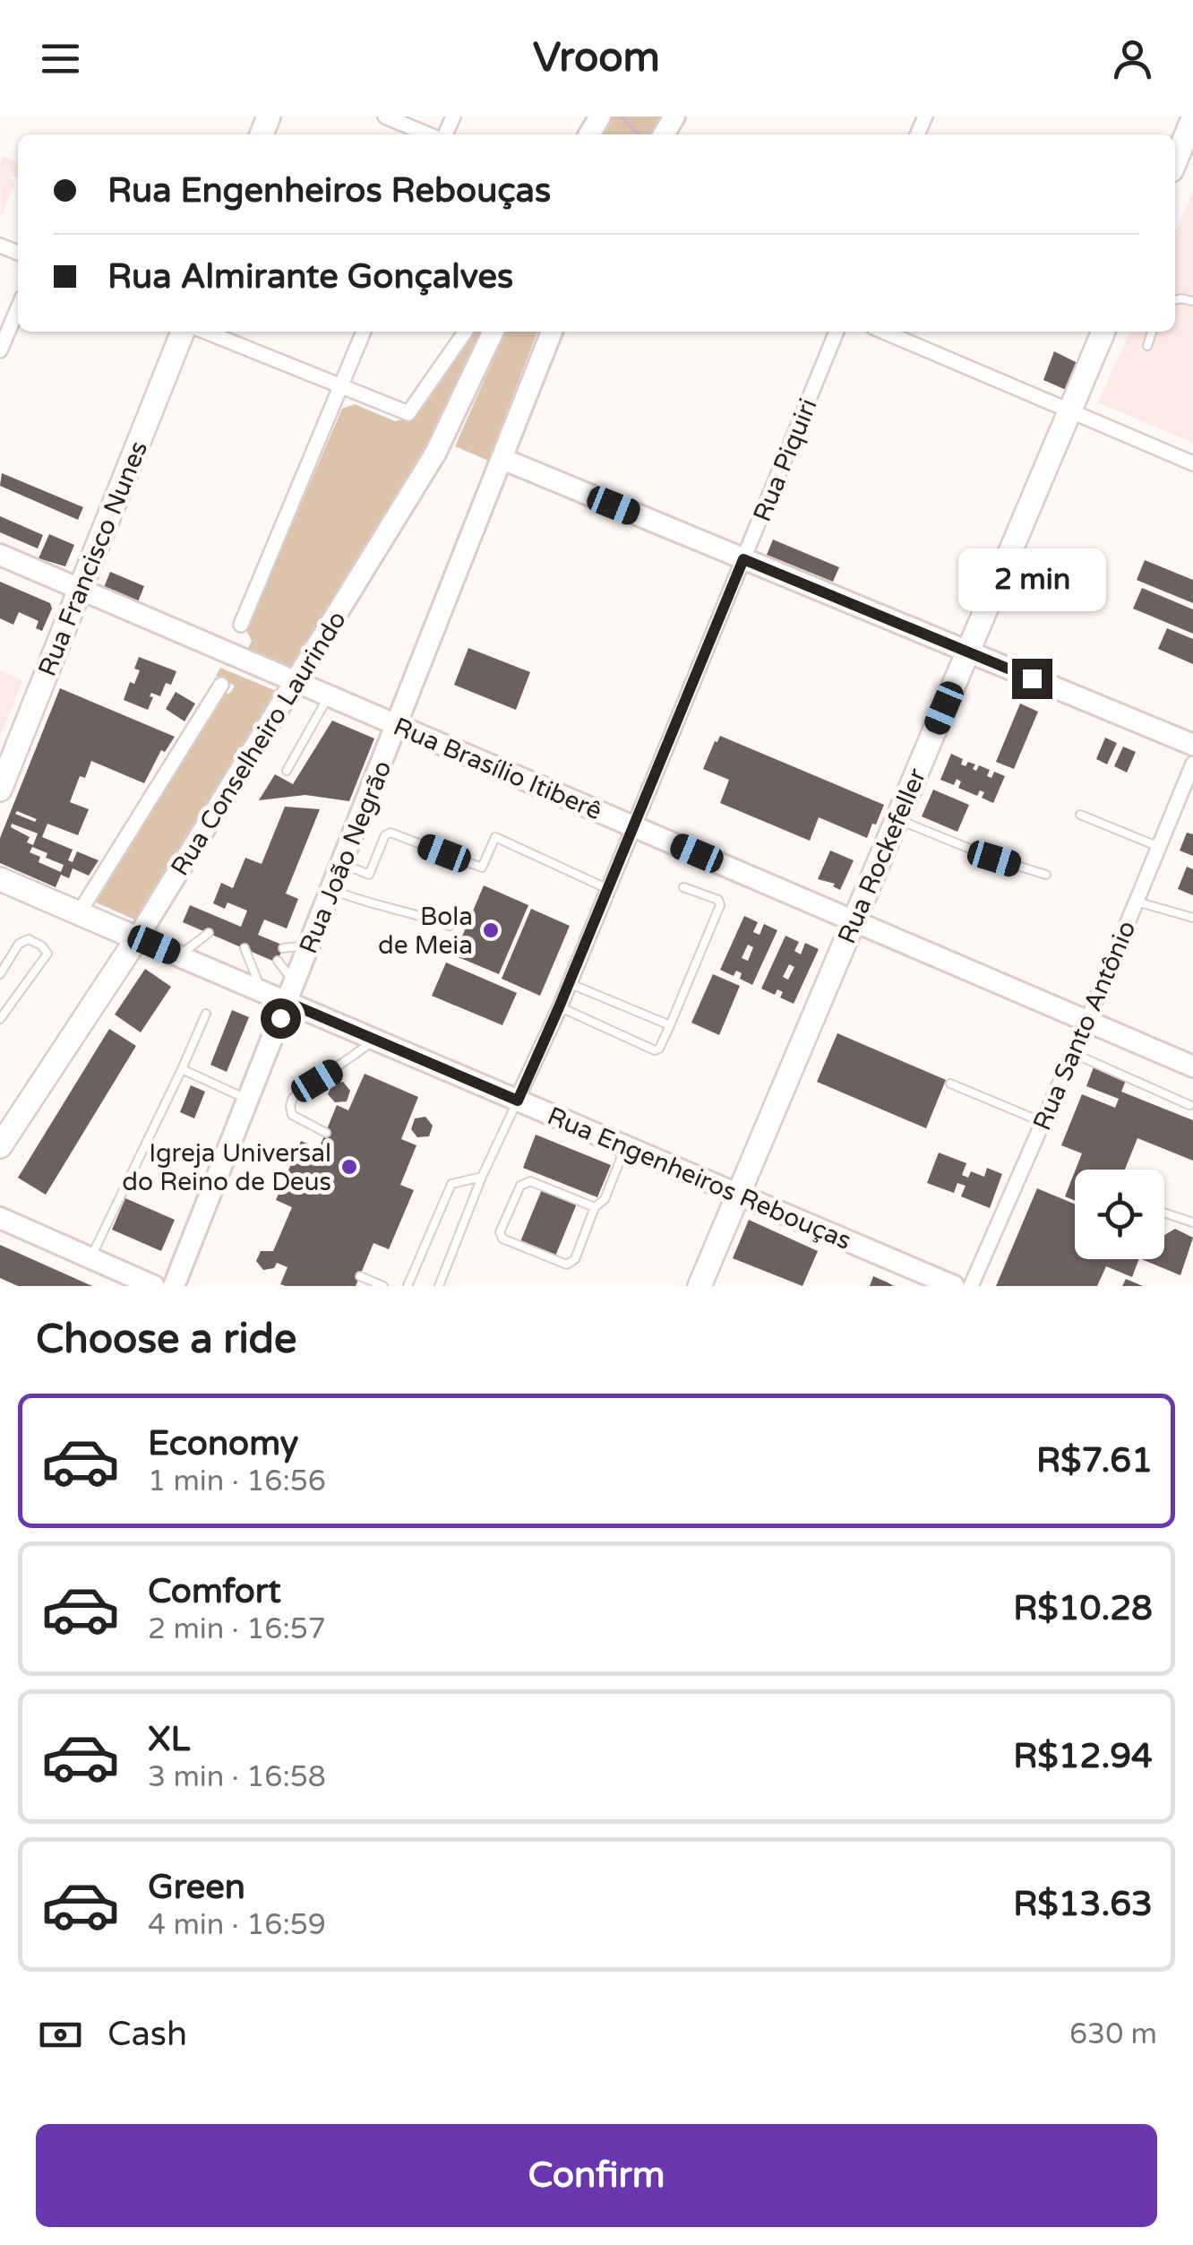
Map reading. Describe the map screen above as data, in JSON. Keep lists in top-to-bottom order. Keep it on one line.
{"streets":{"main road":["Rua Francisco Nunes","Rua Conselheiro Laurindo","Rua Brasílio Itiberê","Rua Rockefeller","Rua João Negrão","Rua Engenheiros Rebouças"],"street":["Rua Piquiri","Rua Santo Antônio"]},"crossings":[["Rua Piquiri","Rua Brasílio Itiberê"],["Rua Piquiri","Rua Engenheiros Rebouças"],["Rua Francisco Nunes","Rua Brasílio Itiberê"],["Rua Conselheiro Laurindo","Rua Brasílio Itiberê"],["Rua Conselheiro Laurindo","Rua Engenheiros Rebouças"],["Rua Brasílio Itiberê","Rua Rockefeller"],["Rua Brasílio Itiberê","Rua João Negrão"],["Rua Brasílio Itiberê","Rua Santo Antônio"],["Rua Rockefeller","Rua Engenheiros Rebouças"],["Rua João Negrão","Rua Engenheiros Rebouças"]],"places":["Bola de Meia","Igreja Universal do Reino de Deus"],"page":{"header":"Vroom","banner":["Rua Engenheiros Rebouças","Rua Almirante Gonçalves"],"bubble":"2 min","heading":"Choose a ride","list":[{"name":"Economy","note":"1 min · 16:56","value":"R$7.61"},{"name":"Comfort","note":"2 min · 16:57","value":"R$10.28"},{"name":"XL","note":"3 min · 16:58","value":"R$12.94"},{"name":"Green","note":"4 min · 16:59","value":"R$13.63"}],"pay":["Cash","630 m"],"buttons":"Confirm"}}
